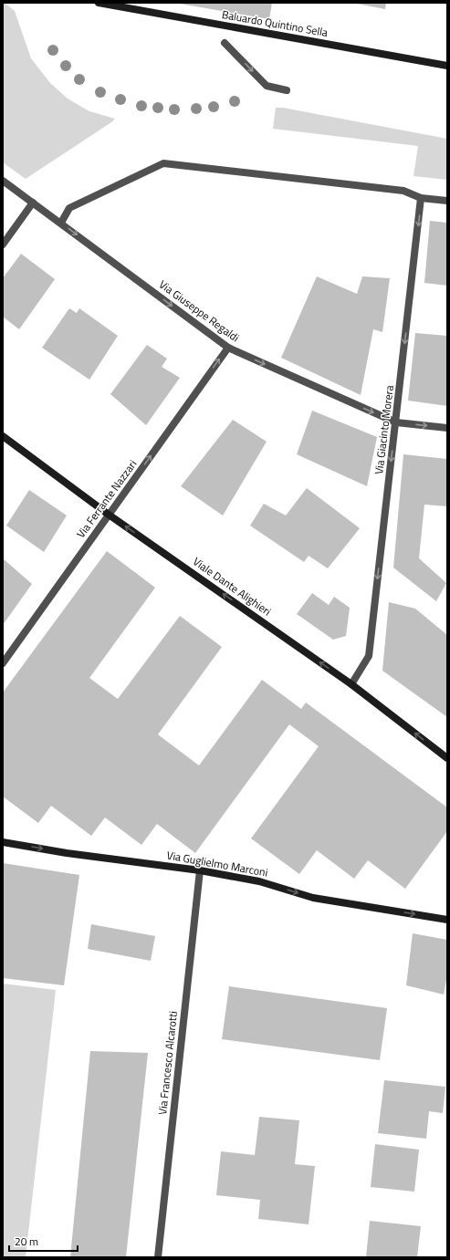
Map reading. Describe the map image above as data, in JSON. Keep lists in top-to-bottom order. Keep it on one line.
{"streets":{"main road":["Baluardo Quintino Sella","Viale Dante Alighieri","Via Guglielmo Marconi"],"street":["Via Giuseppe Regaldi","Via Giacinto Morera","Via Ferrante Nazzari","Via Francesco Alcarotti"]},"crossings":[["Via Giuseppe Regaldi","Via Giacinto Morera"],["Via Giuseppe Regaldi","Via Ferrante Nazzari"],["Via Giacinto Morera","Viale Dante Alighieri"],["Via Ferrante Nazzari","Viale Dante Alighieri"],["Via Guglielmo Marconi","Via Francesco Alcarotti"]],"one_way":["Via Giuseppe Regaldi","Via Giacinto Morera","Via Ferrante Nazzari","Viale Dante Alighieri","Via Guglielmo Marconi"],"scale_bar":"20 m"}
